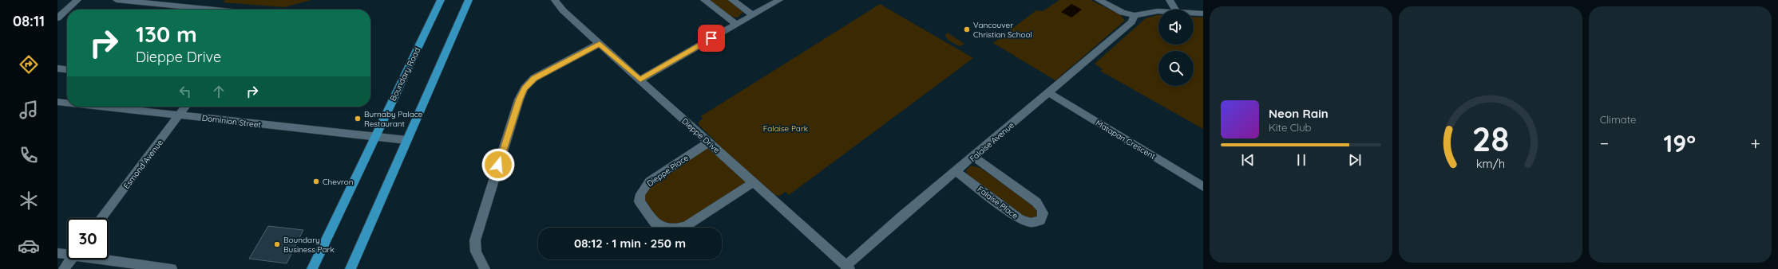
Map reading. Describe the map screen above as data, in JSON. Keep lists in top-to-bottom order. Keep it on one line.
{"streets":{"main road":["Boundary Road"],"street":["Dominion Street","Dieppe Drive","Matapan Crescent","Falaise Avenue","Esmond Avenue","Dieppe Place","Falaise Place"]},"crossings":[["Boundary Road","Dominion Street"],["Dominion Street","Esmond Avenue"],["Dieppe Drive","Falaise Avenue"],["Dieppe Drive","Dieppe Place"],["Matapan Crescent","Falaise Avenue"],["Falaise Avenue","Falaise Place"]],"parks":["Falaise Park"],"places":["Vancouver Christian School","Burnaby Palace Restaurant","Chevron","Boundary Business Park"],"page":{"tabs":"08:11","tile":"Climate","turn":["130 m","Dieppe Drive"],"song":["Neon Rain","Kite Club"],"heat":["−","19°","+"],"limit":"30","trip":"08:12 · 1 min · 250 m","gauge":["28","km/h"]}}
